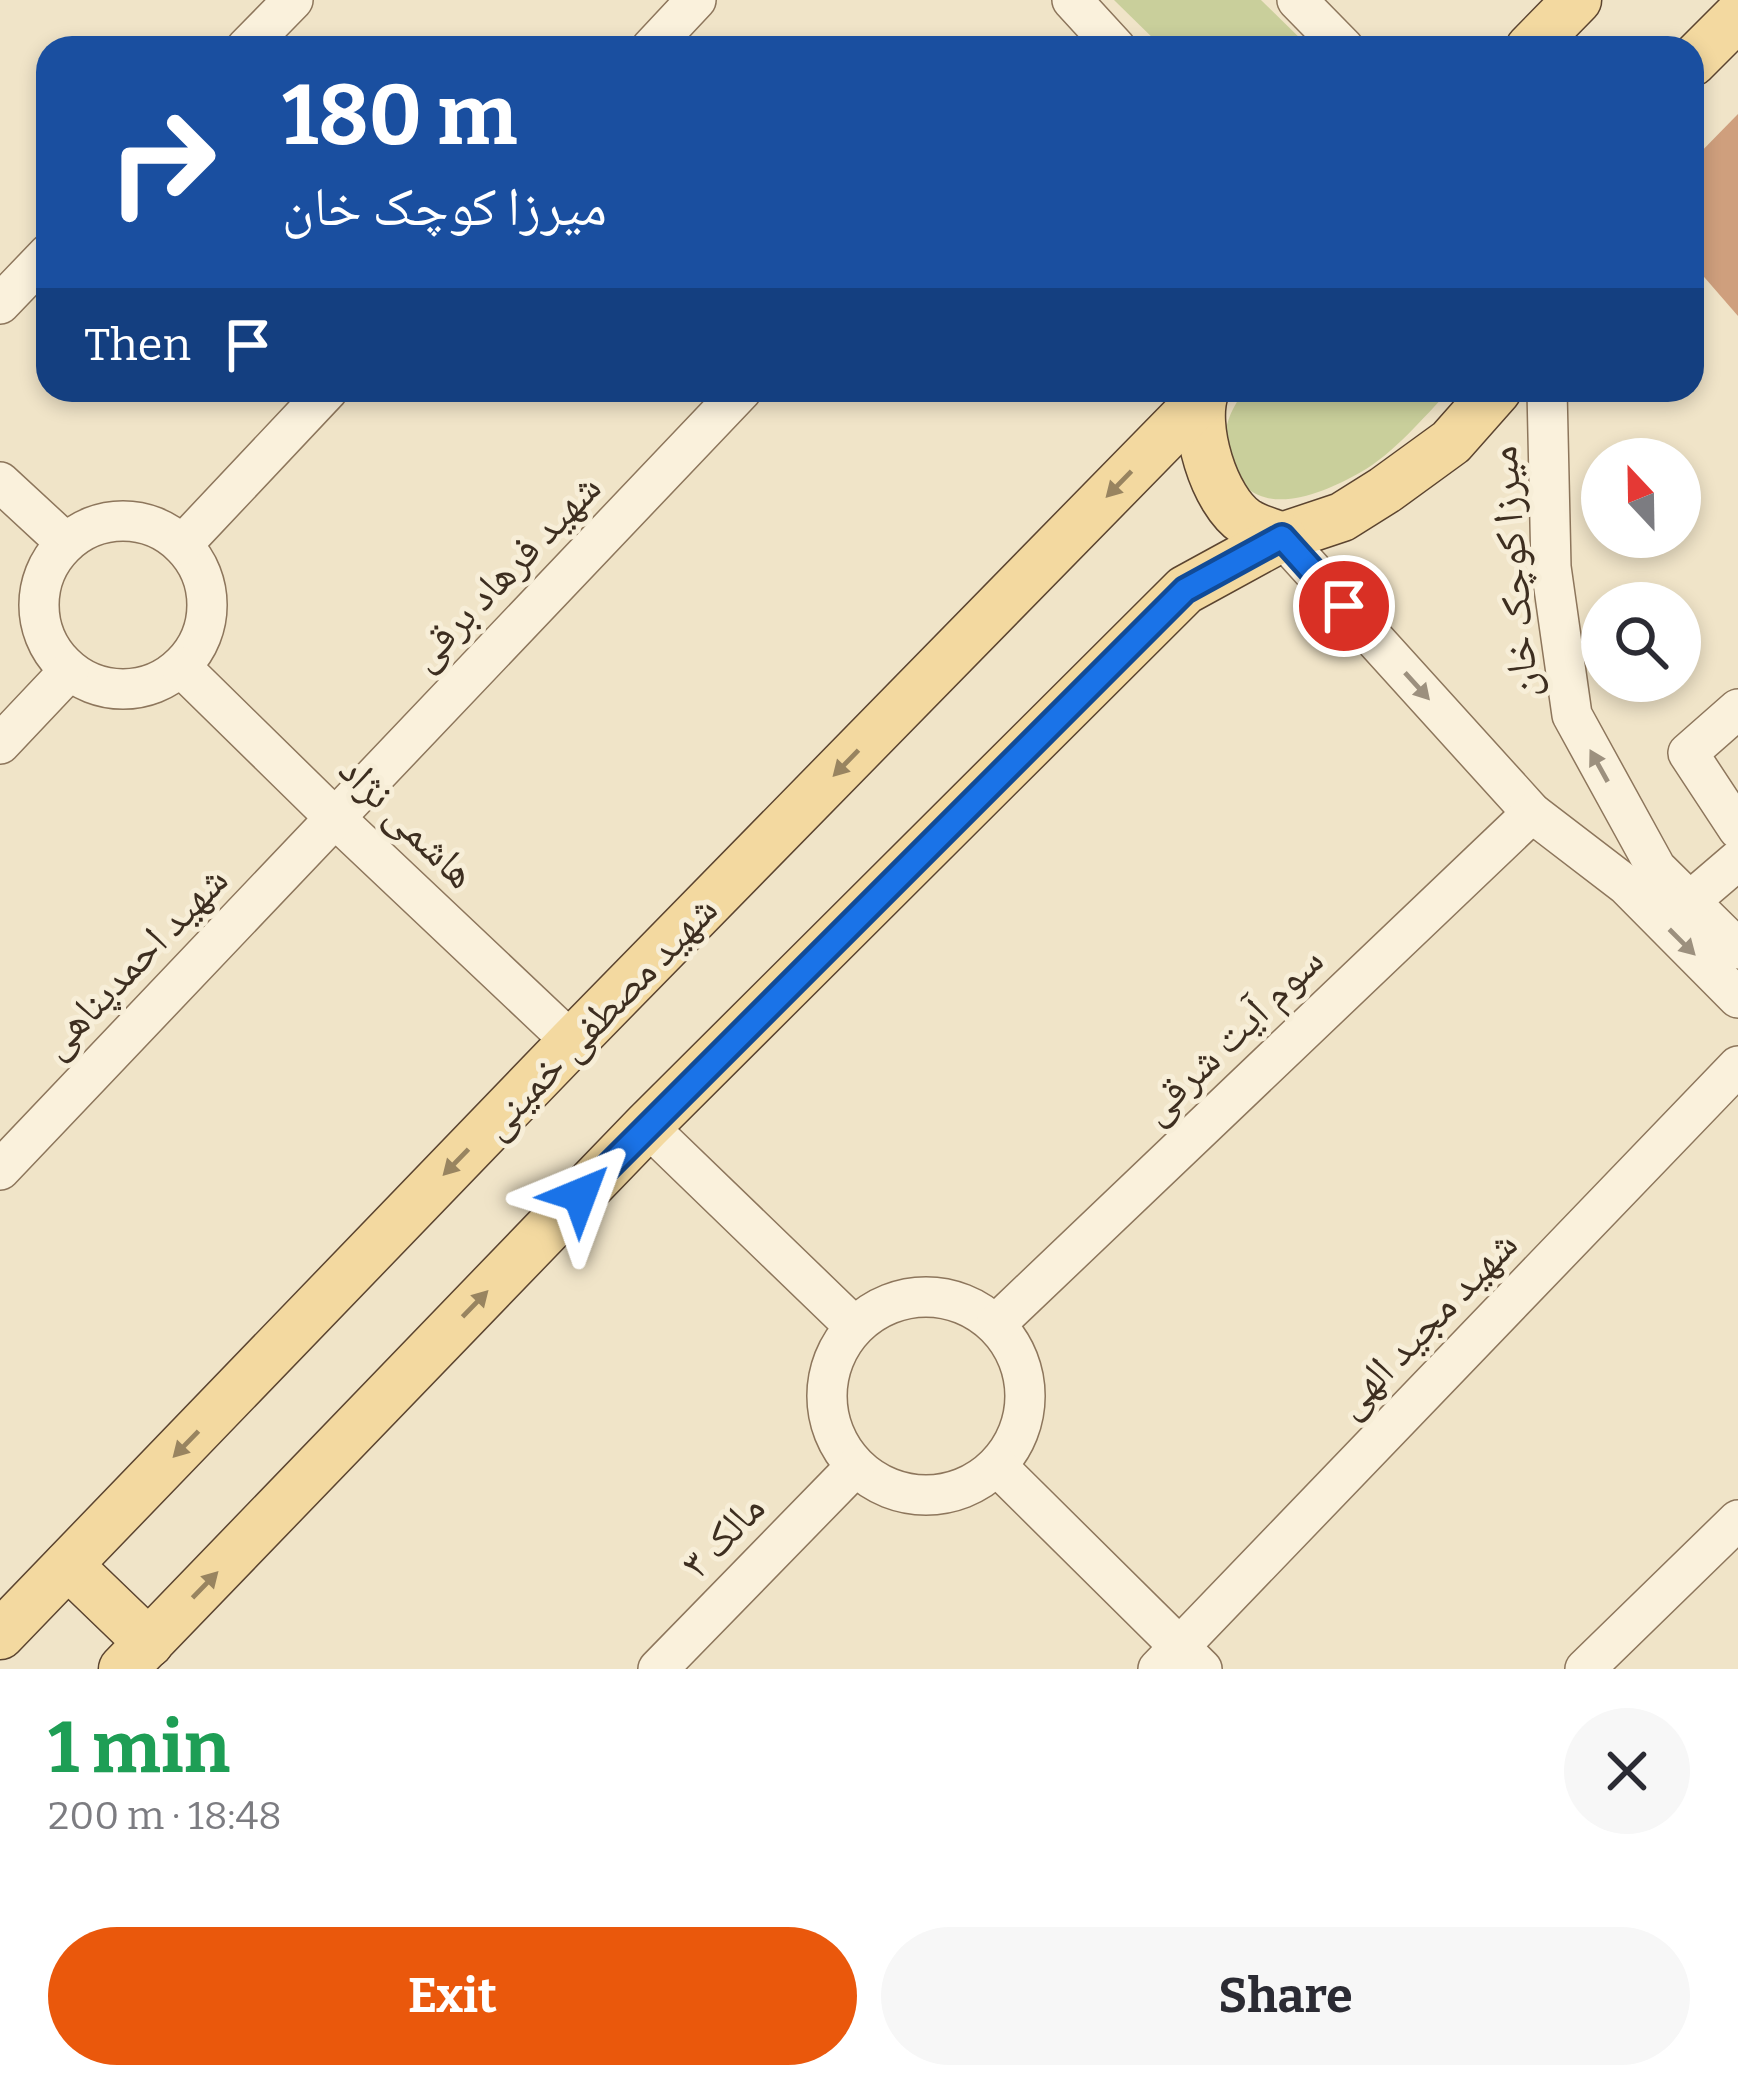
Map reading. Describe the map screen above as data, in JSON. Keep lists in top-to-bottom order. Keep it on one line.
{"streets":{"main road":["شهید مصطفی خمینی"],"street":["شهید فرهاد برقی","میرزا کوچک خان","هاشمی نژاد","شهید احمدپناهی","سوم آیت شرقی","شهید مجید الهی","مالک ۳"]},"crossings":[["شهید فرهاد برقی","هاشمی نژاد"],["شهید فرهاد برقی","شهید احمدپناهی"],["میرزا کوچک خان","سوم آیت شرقی"],["هاشمی نژاد","شهید احمدپناهی"],["هاشمی نژاد","شهید مصطفی خمینی"],["سوم آیت شرقی","مالک ۳"]],"north":"top","page":{"turn":["180 m","میرزا کوچک خان"],"then":"Then","heading":["1 min","200 m · 18:48"],"buttons":["Exit","Share"]}}
